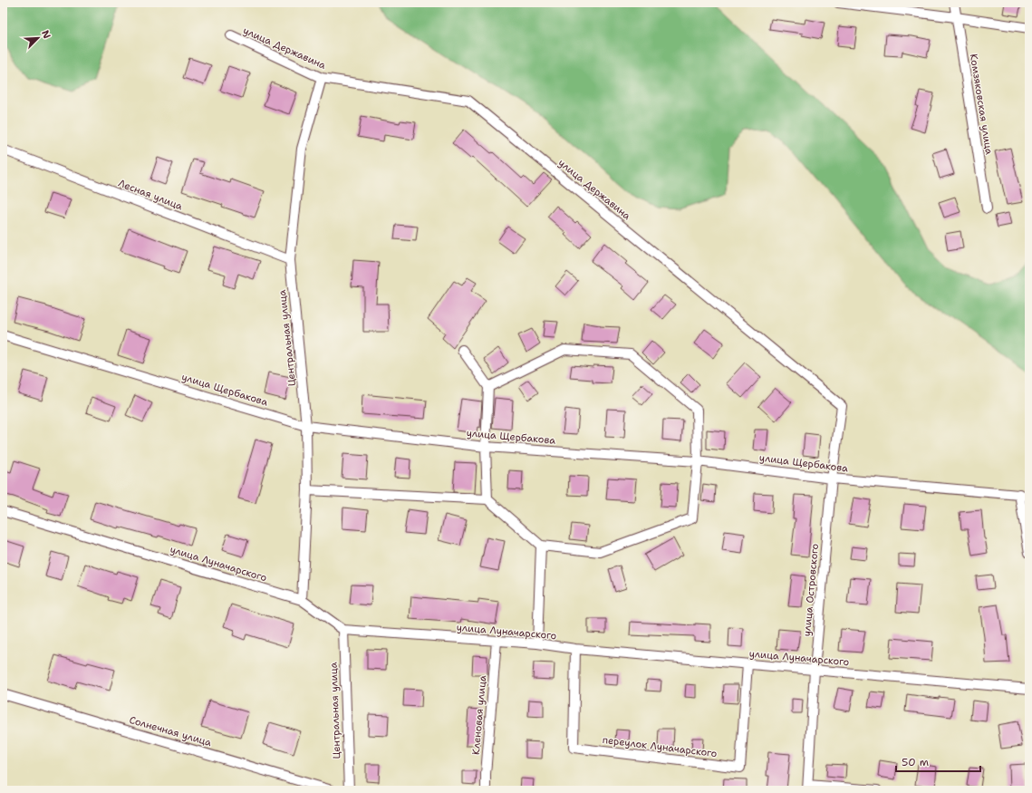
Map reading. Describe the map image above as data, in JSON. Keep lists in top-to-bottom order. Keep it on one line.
{"streets":{"street":["улица Державина","Комзяковская улица","Лесная улица","Центральная улица","улица Щербакова","улица Луначарского","улица Островского","Кленовая улица","Солнечная улица","переулок Луначарского"]},"crossings":[["улица Державина","Центральная улица"],["улица Державина","улица Щербакова"],["улица Державина","улица Островского"],["Лесная улица","Центральная улица"],["Центральная улица","улица Щербакова"],["Центральная улица","улица Луначарского"],["улица Щербакова","улица Островского"],["улица Луначарского","улица Островского"],["улица Луначарского","Кленовая улица"],["улица Луначарского","переулок Луначарского"]],"scale_bar":"50 m","north":"top right"}
